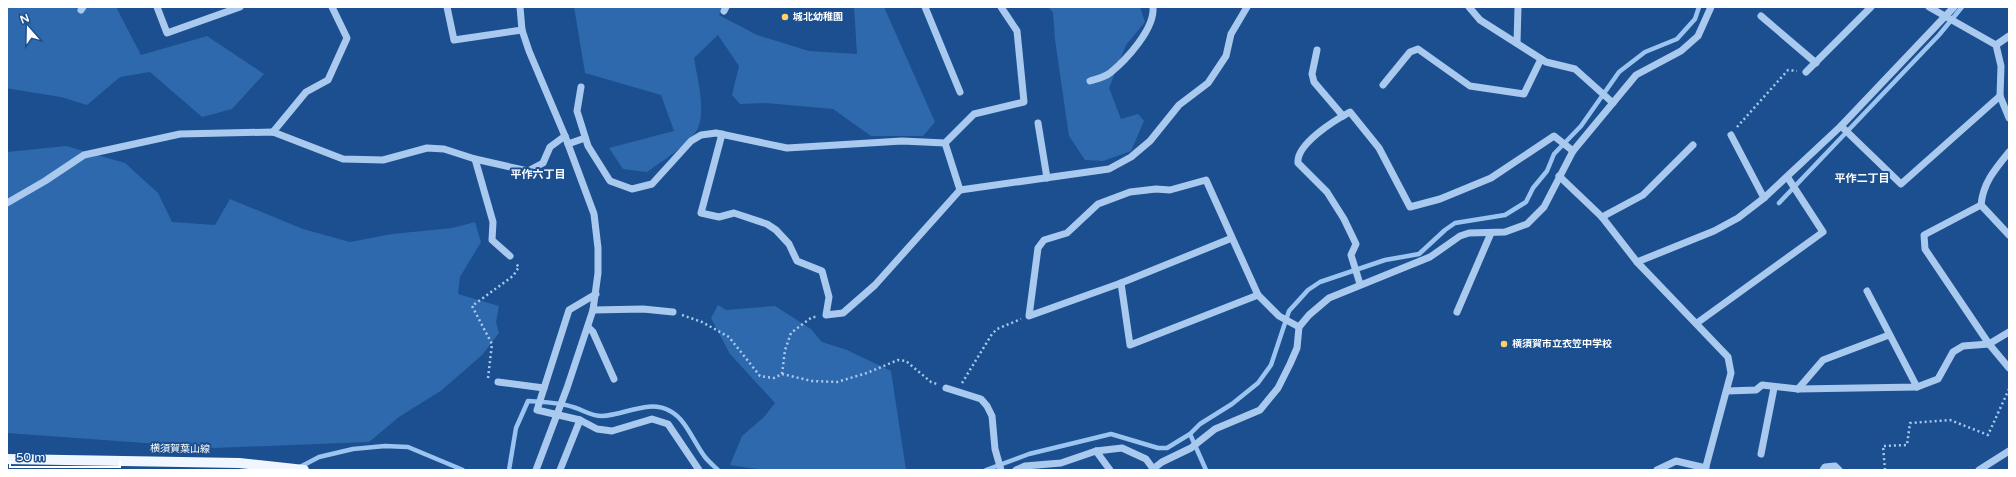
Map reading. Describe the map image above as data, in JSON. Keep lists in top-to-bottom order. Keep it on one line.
{"streets":{"main road":["横須賀葉山線"]},"districts":["平作六丁目","平作二丁目"],"places":["城北幼稚園","横須賀市立衣笠中学校"],"scale_bar":"50 m","north":"top"}
